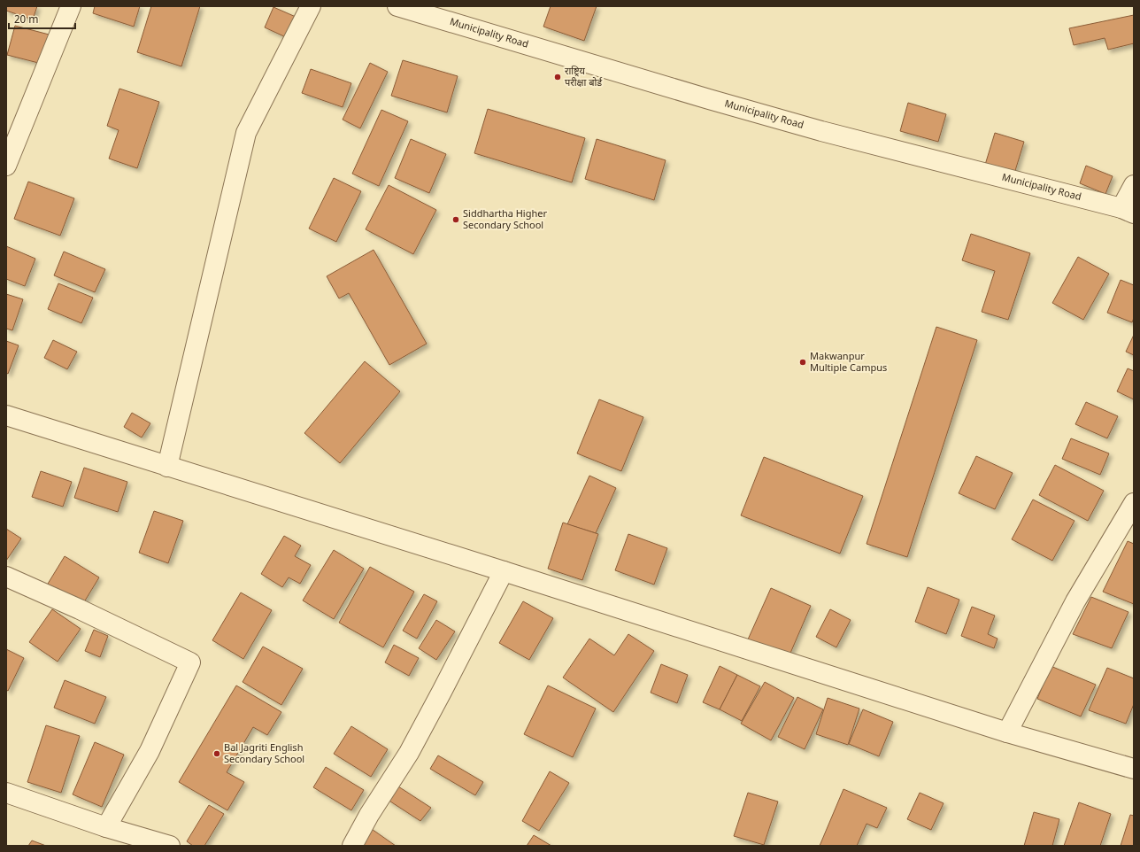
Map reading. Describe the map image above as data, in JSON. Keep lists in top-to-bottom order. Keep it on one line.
{"streets":{"street":["Municipality Road"]},"places":["राष्ट्रिय परीक्षा बोर्ड","Siddhartha Higher Secondary School","Makwanpur Multiple Campus","Bal Jagriti English Secondary School"],"scale_bar":"20 m"}
